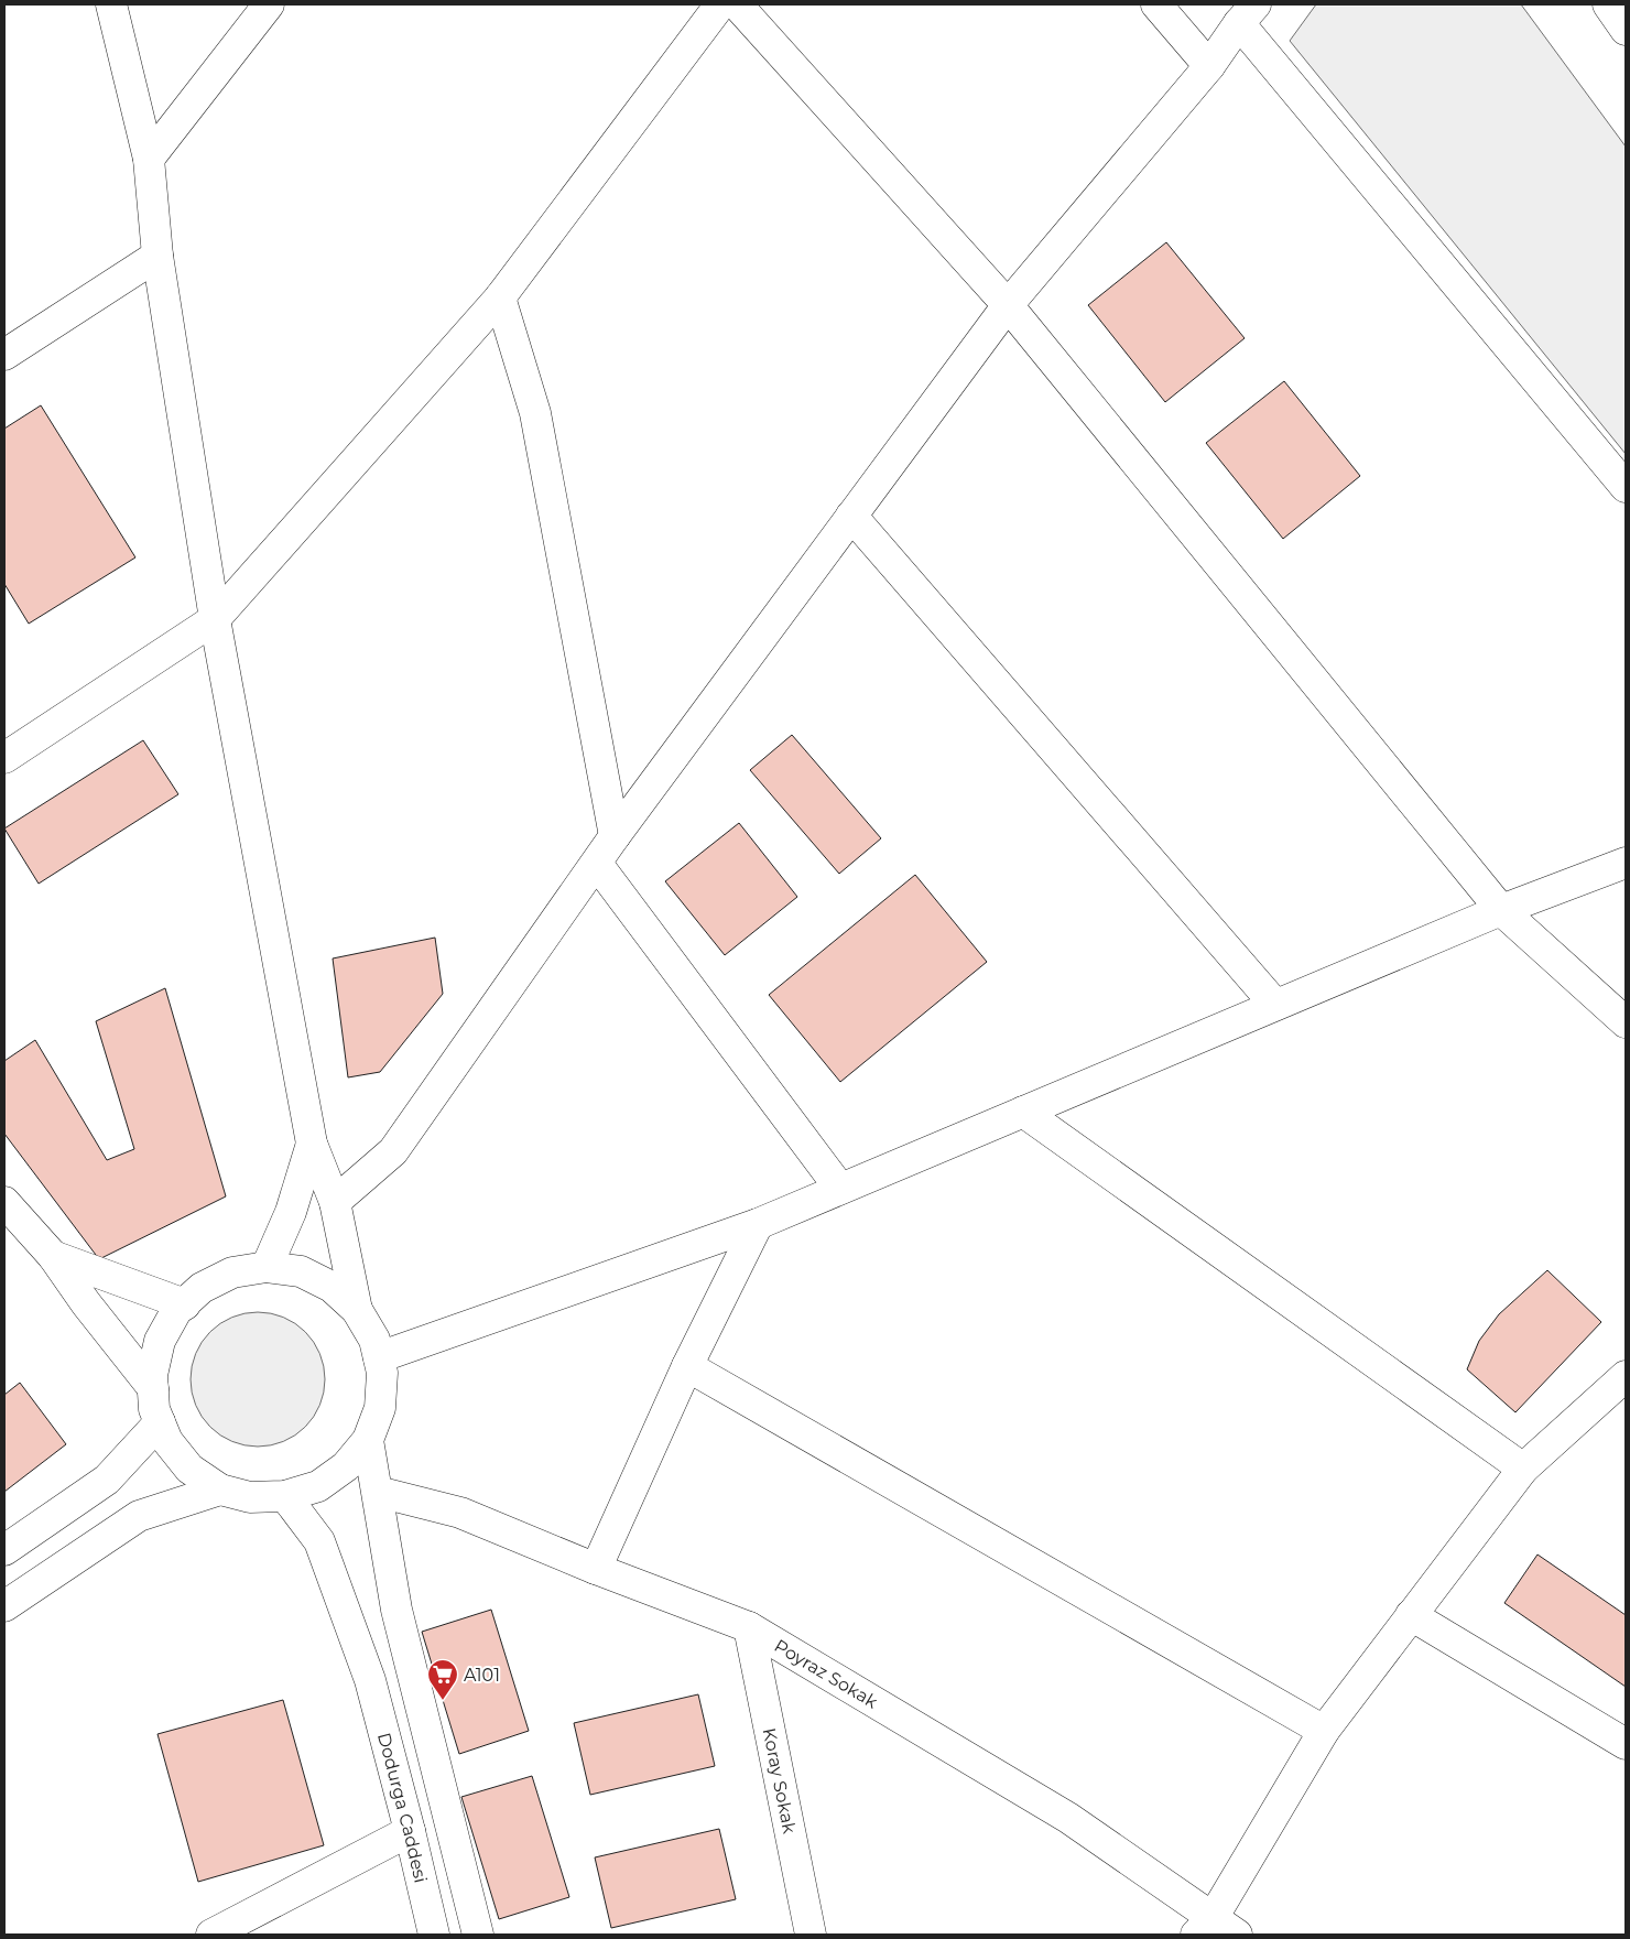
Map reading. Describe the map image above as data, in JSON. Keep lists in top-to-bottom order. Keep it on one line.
{"streets":{"street":["Poyraz Sokak","Koray Sokak","Dodurga Caddesi"]},"crossings":[["Poyraz Sokak","Koray Sokak"]],"places":{"supermarket":["A101"]}}
